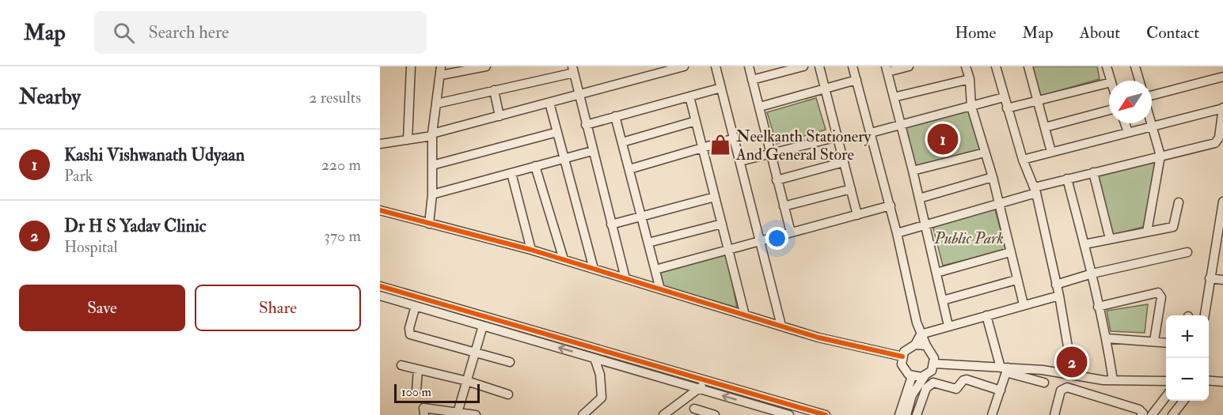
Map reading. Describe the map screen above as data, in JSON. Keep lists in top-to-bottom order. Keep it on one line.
{"parks":["Public Park"],"places":{"shop":["Neelkanth Stationery And General Store"]},"scale_bar":"100 m","north":"bottom left","page":{"header":"Map","search":"Search here","nav":["Home","Map","About","Contact"],"heading":["Nearby","2 results"],"pins":["1","2"],"list":[{"mark":"1","name":"Kashi Vishwanath Udyaan","note":"Park","value":"220 m"},{"mark":"2","name":"Dr H S Yadav Clinic","note":"Hospital","value":"370 m"}],"buttons":["Save","Share"],"map_buttons":["+","−"],"scale":"100 m"}}
